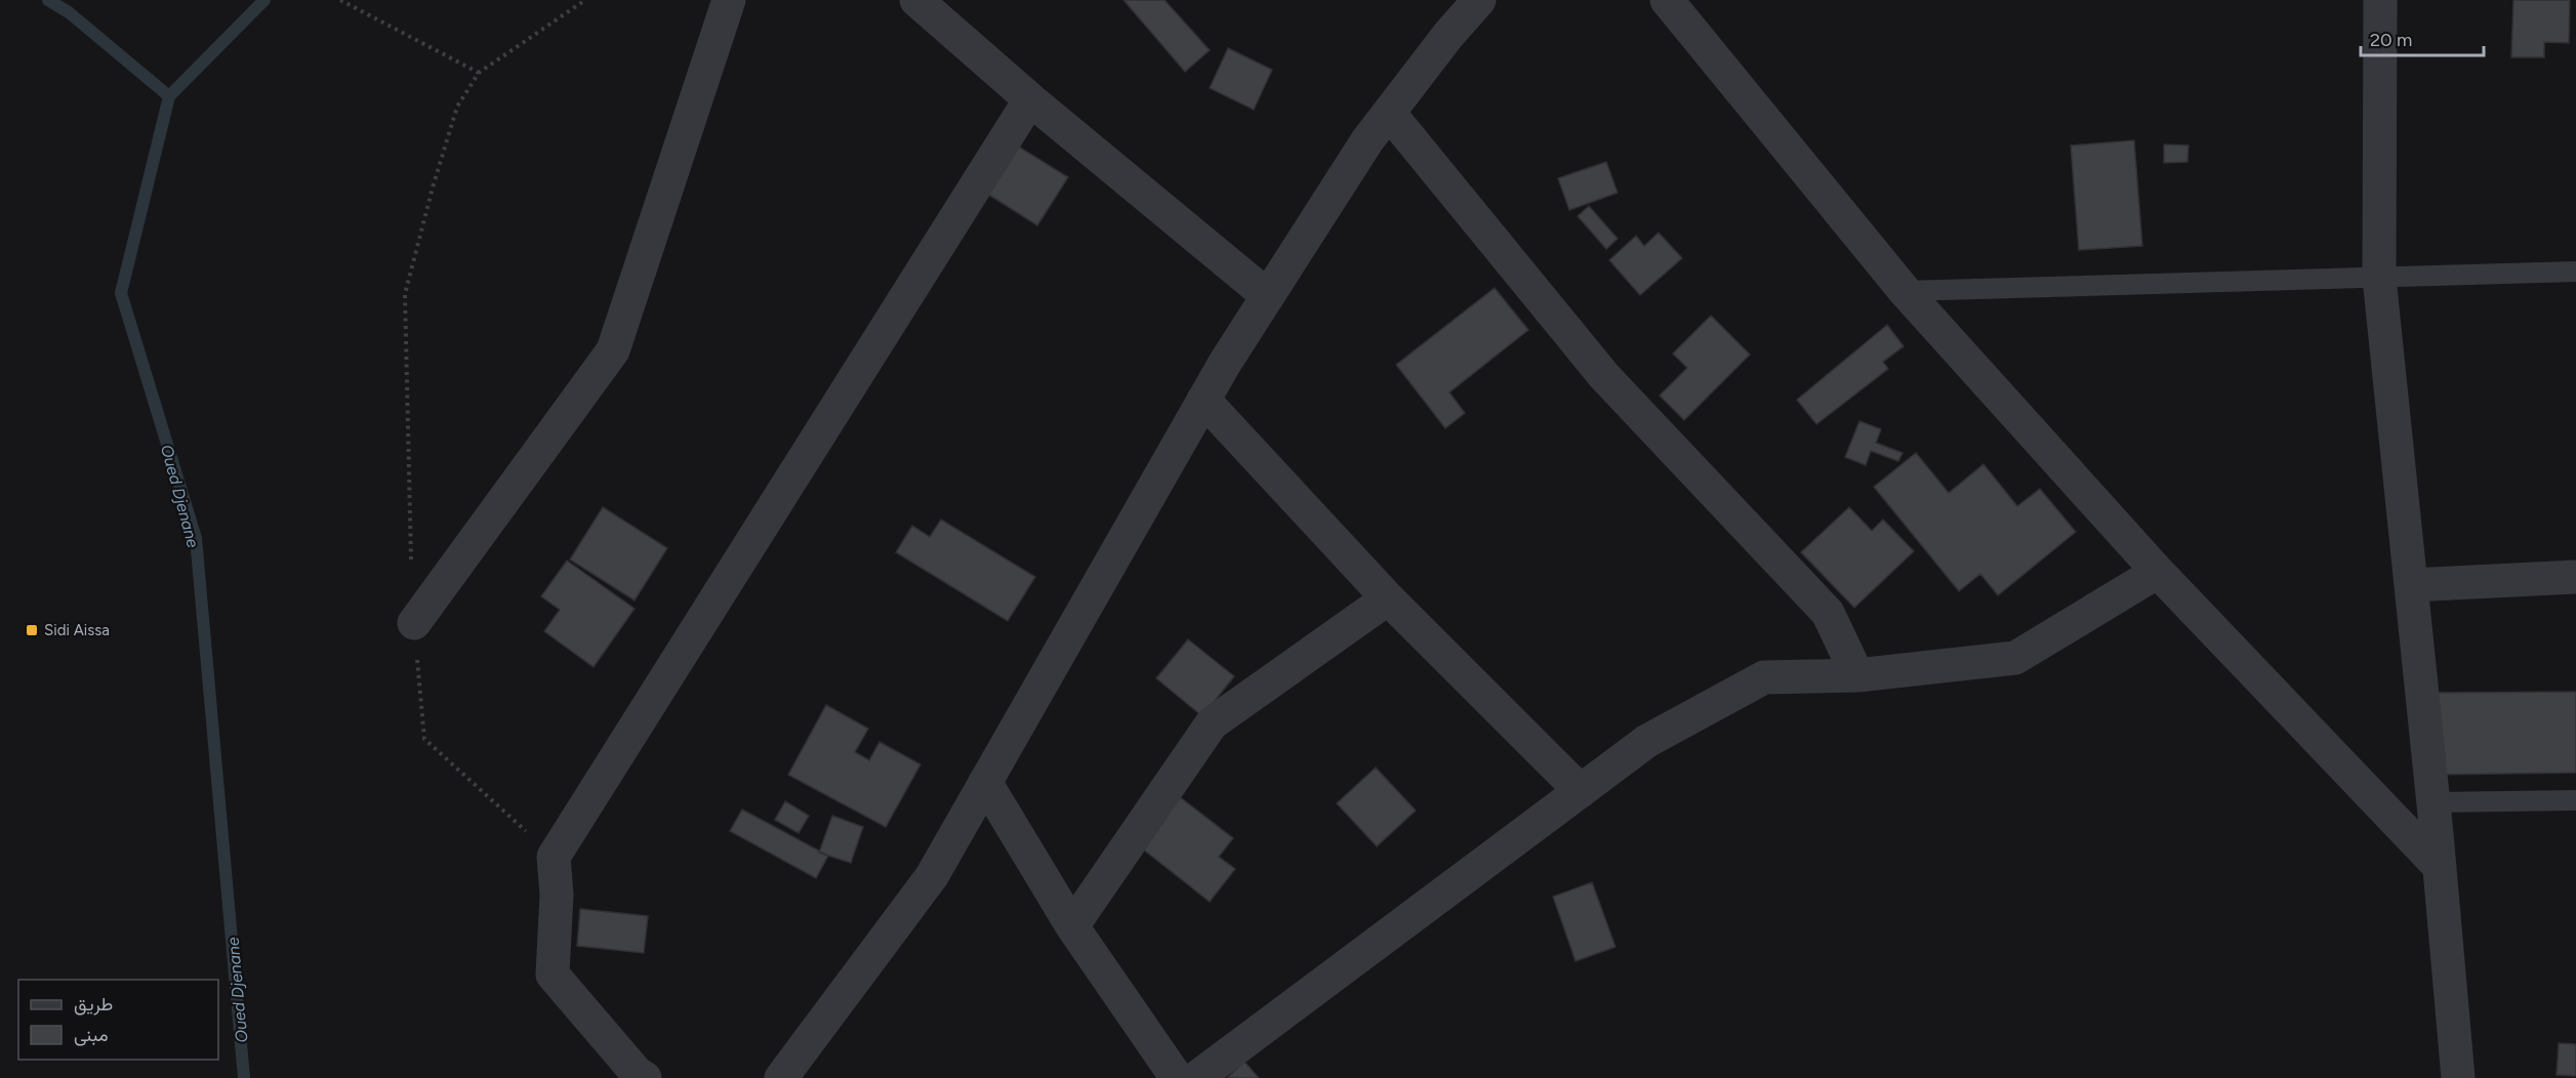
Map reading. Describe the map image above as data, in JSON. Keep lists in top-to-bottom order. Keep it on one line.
{"water":["Oued Djenane"],"places":{"transit":["Sidi Aissa"]},"legend":["طريق","مبنى"],"scale_bar":"20 m"}
